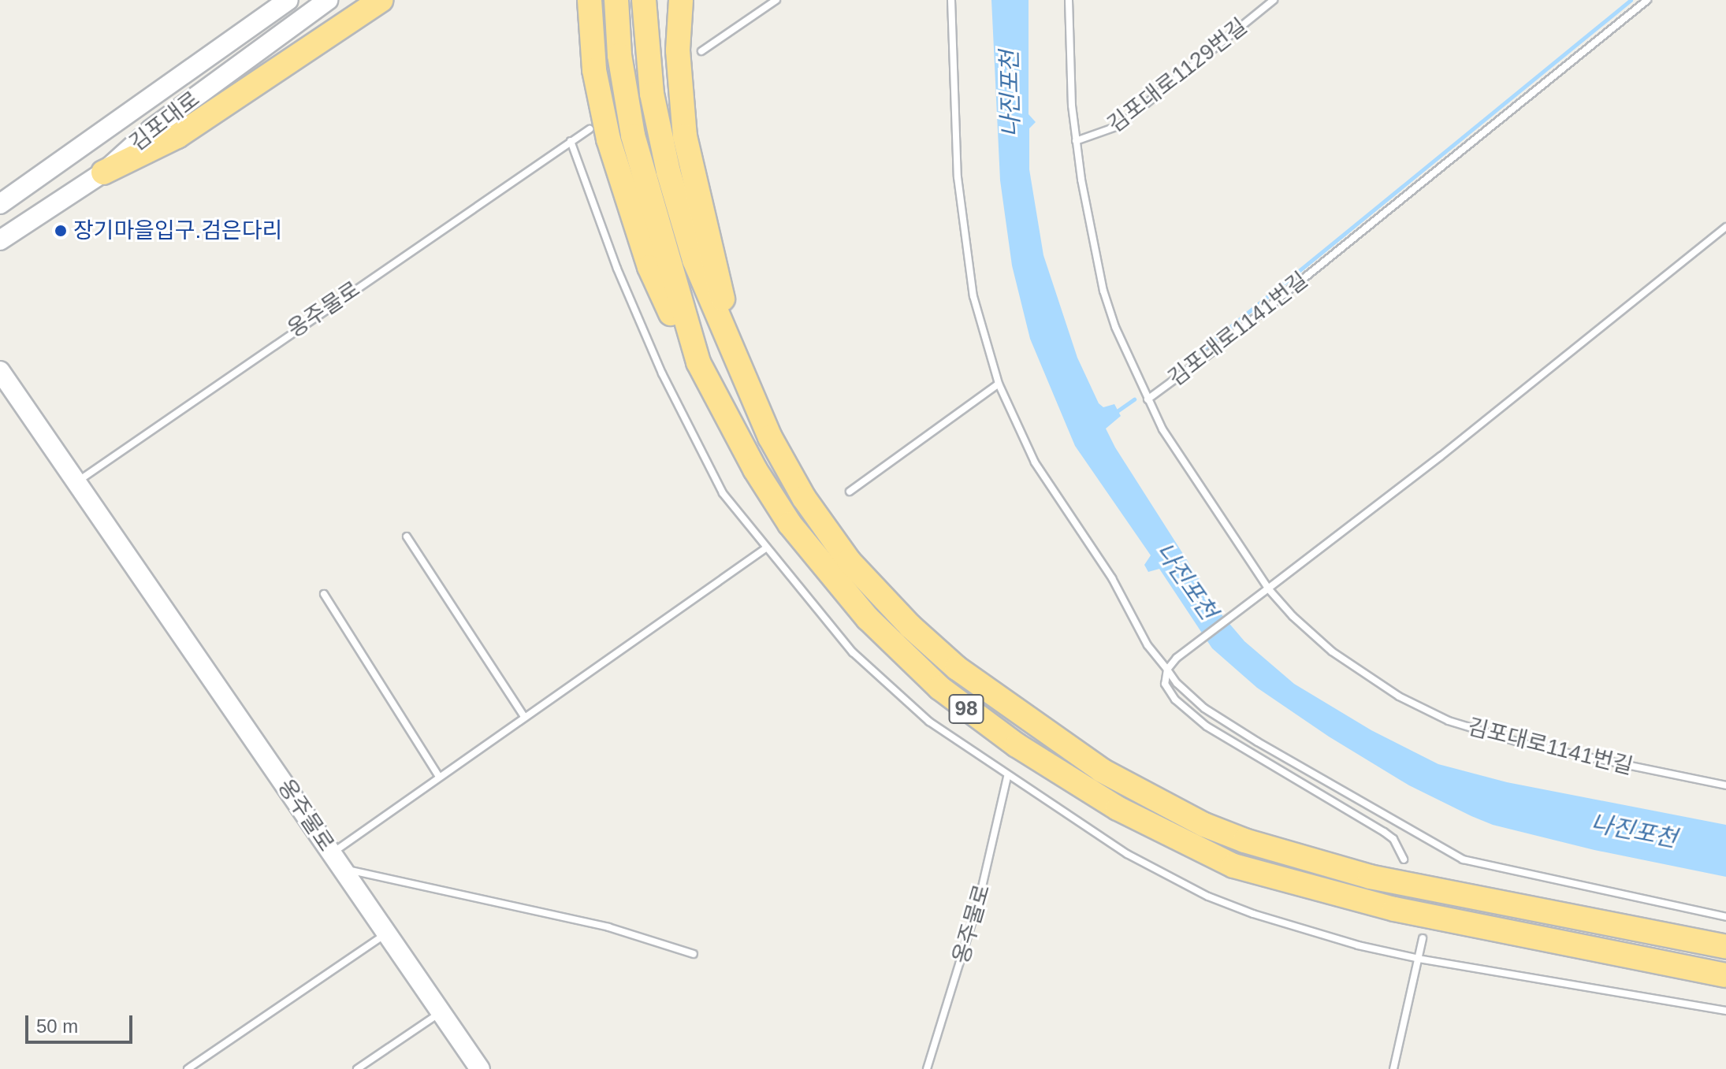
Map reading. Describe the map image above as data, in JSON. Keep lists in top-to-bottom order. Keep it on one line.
{"streets":{"highway":["98"],"street":["김포대로","옹주물로"],"lane":["김포대로1129번길","김포대로1141번길"]},"crossings":[["김포대로1129번길","김포대로1141번길"]],"water":["나진포천"],"places":["장기마을입구.검은다리"],"scale_bar":"50 m"}
